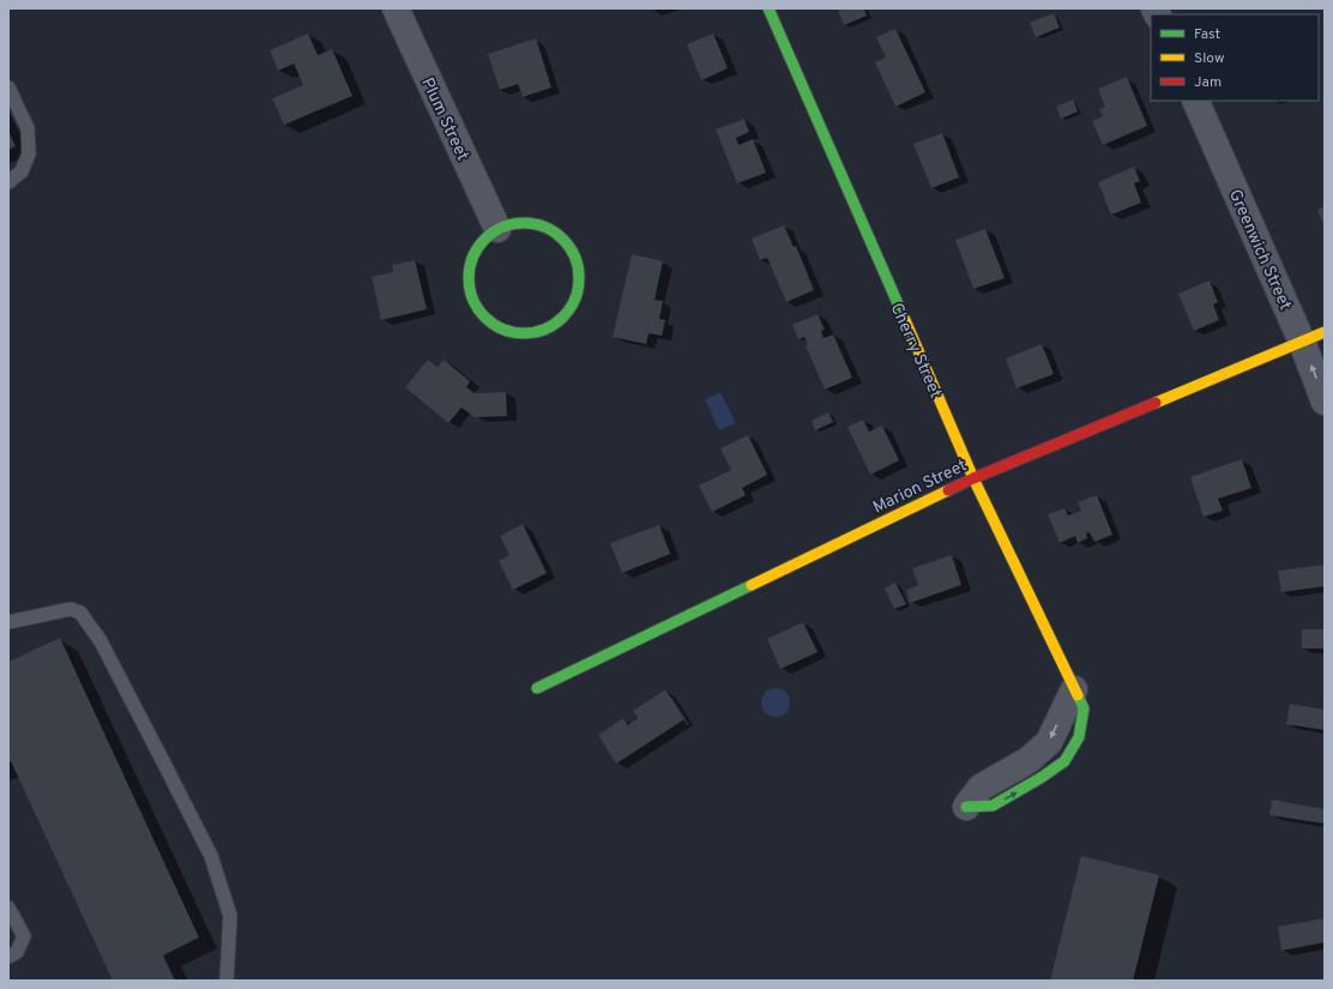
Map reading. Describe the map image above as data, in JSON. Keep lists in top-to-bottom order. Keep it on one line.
{"streets":{"street":["Plum Street","Greenwich Street","Cherry Street","Marion Street"]},"crossings":[["Greenwich Street","Marion Street"],["Cherry Street","Marion Street"]],"legend":["Fast","Slow","Jam"]}
